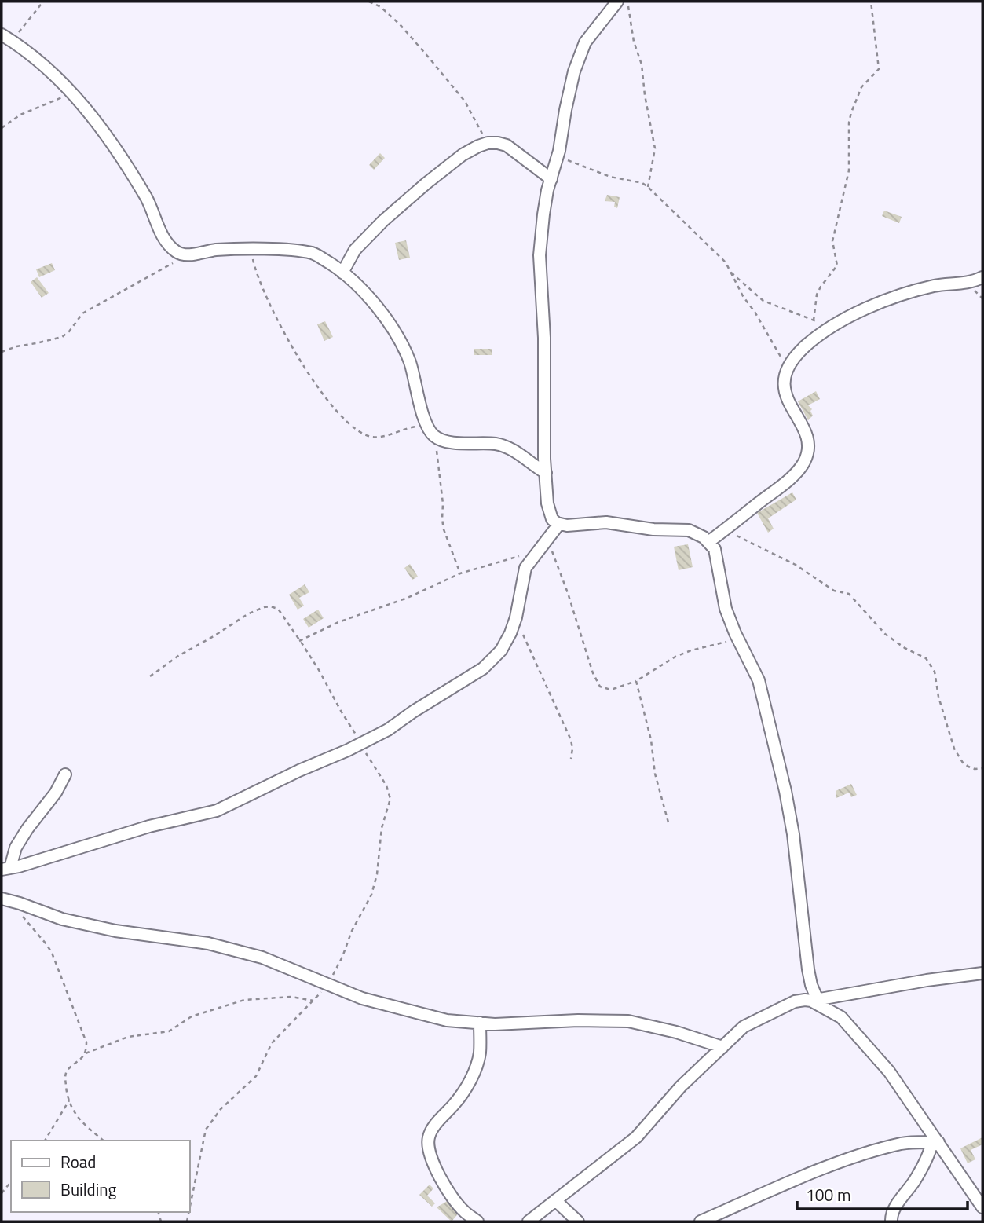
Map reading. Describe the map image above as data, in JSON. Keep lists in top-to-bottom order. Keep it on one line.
{"legend":["Road","Building"],"scale_bar":"100 m"}
